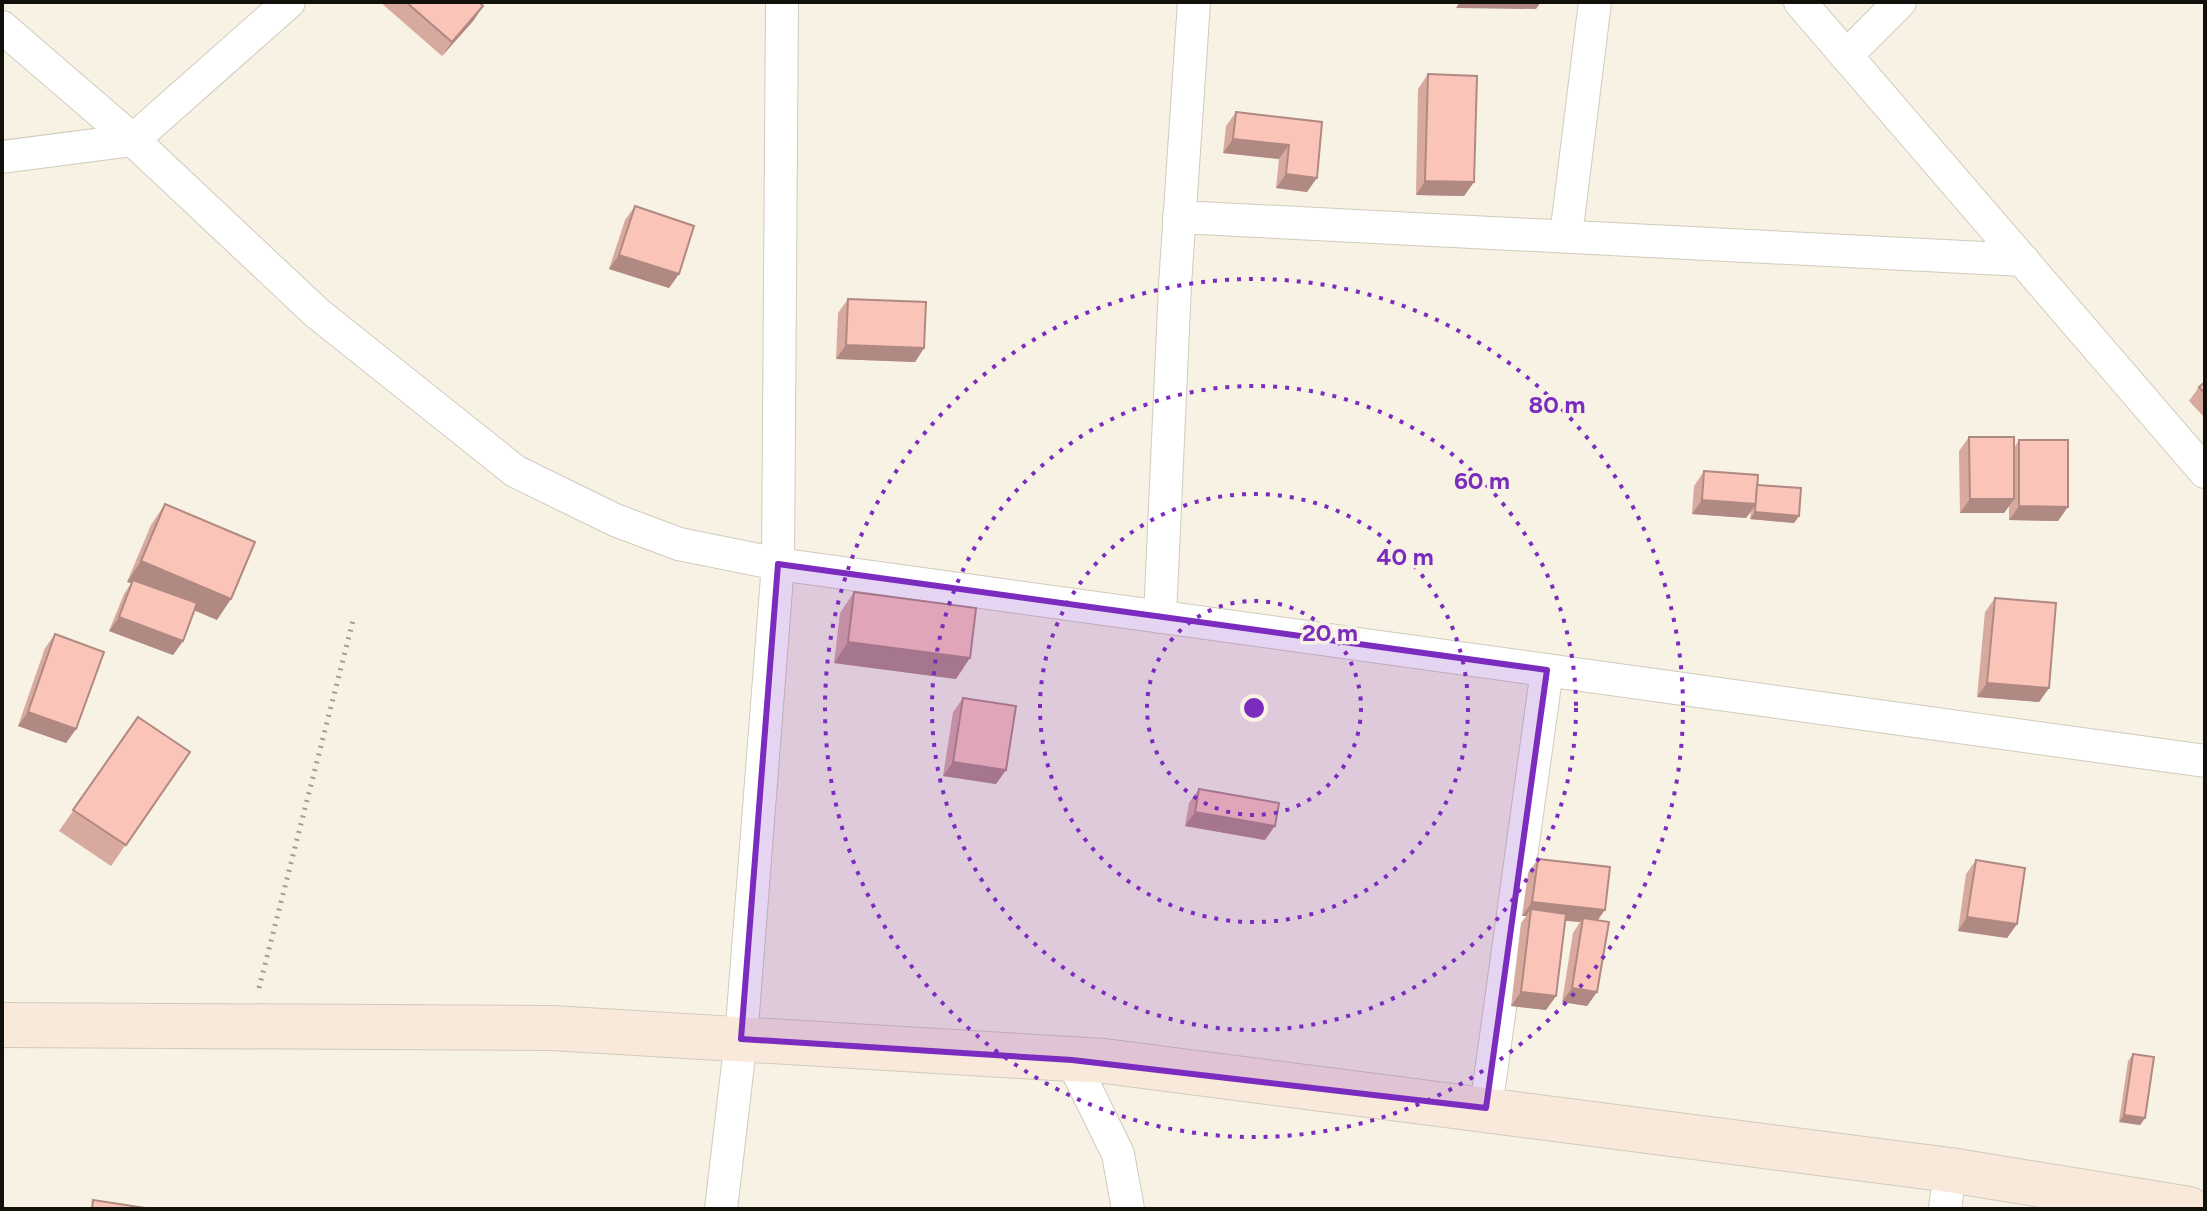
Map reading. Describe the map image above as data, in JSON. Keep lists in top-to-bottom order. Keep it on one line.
{"rings":["80 m","60 m","40 m","20 m"]}
